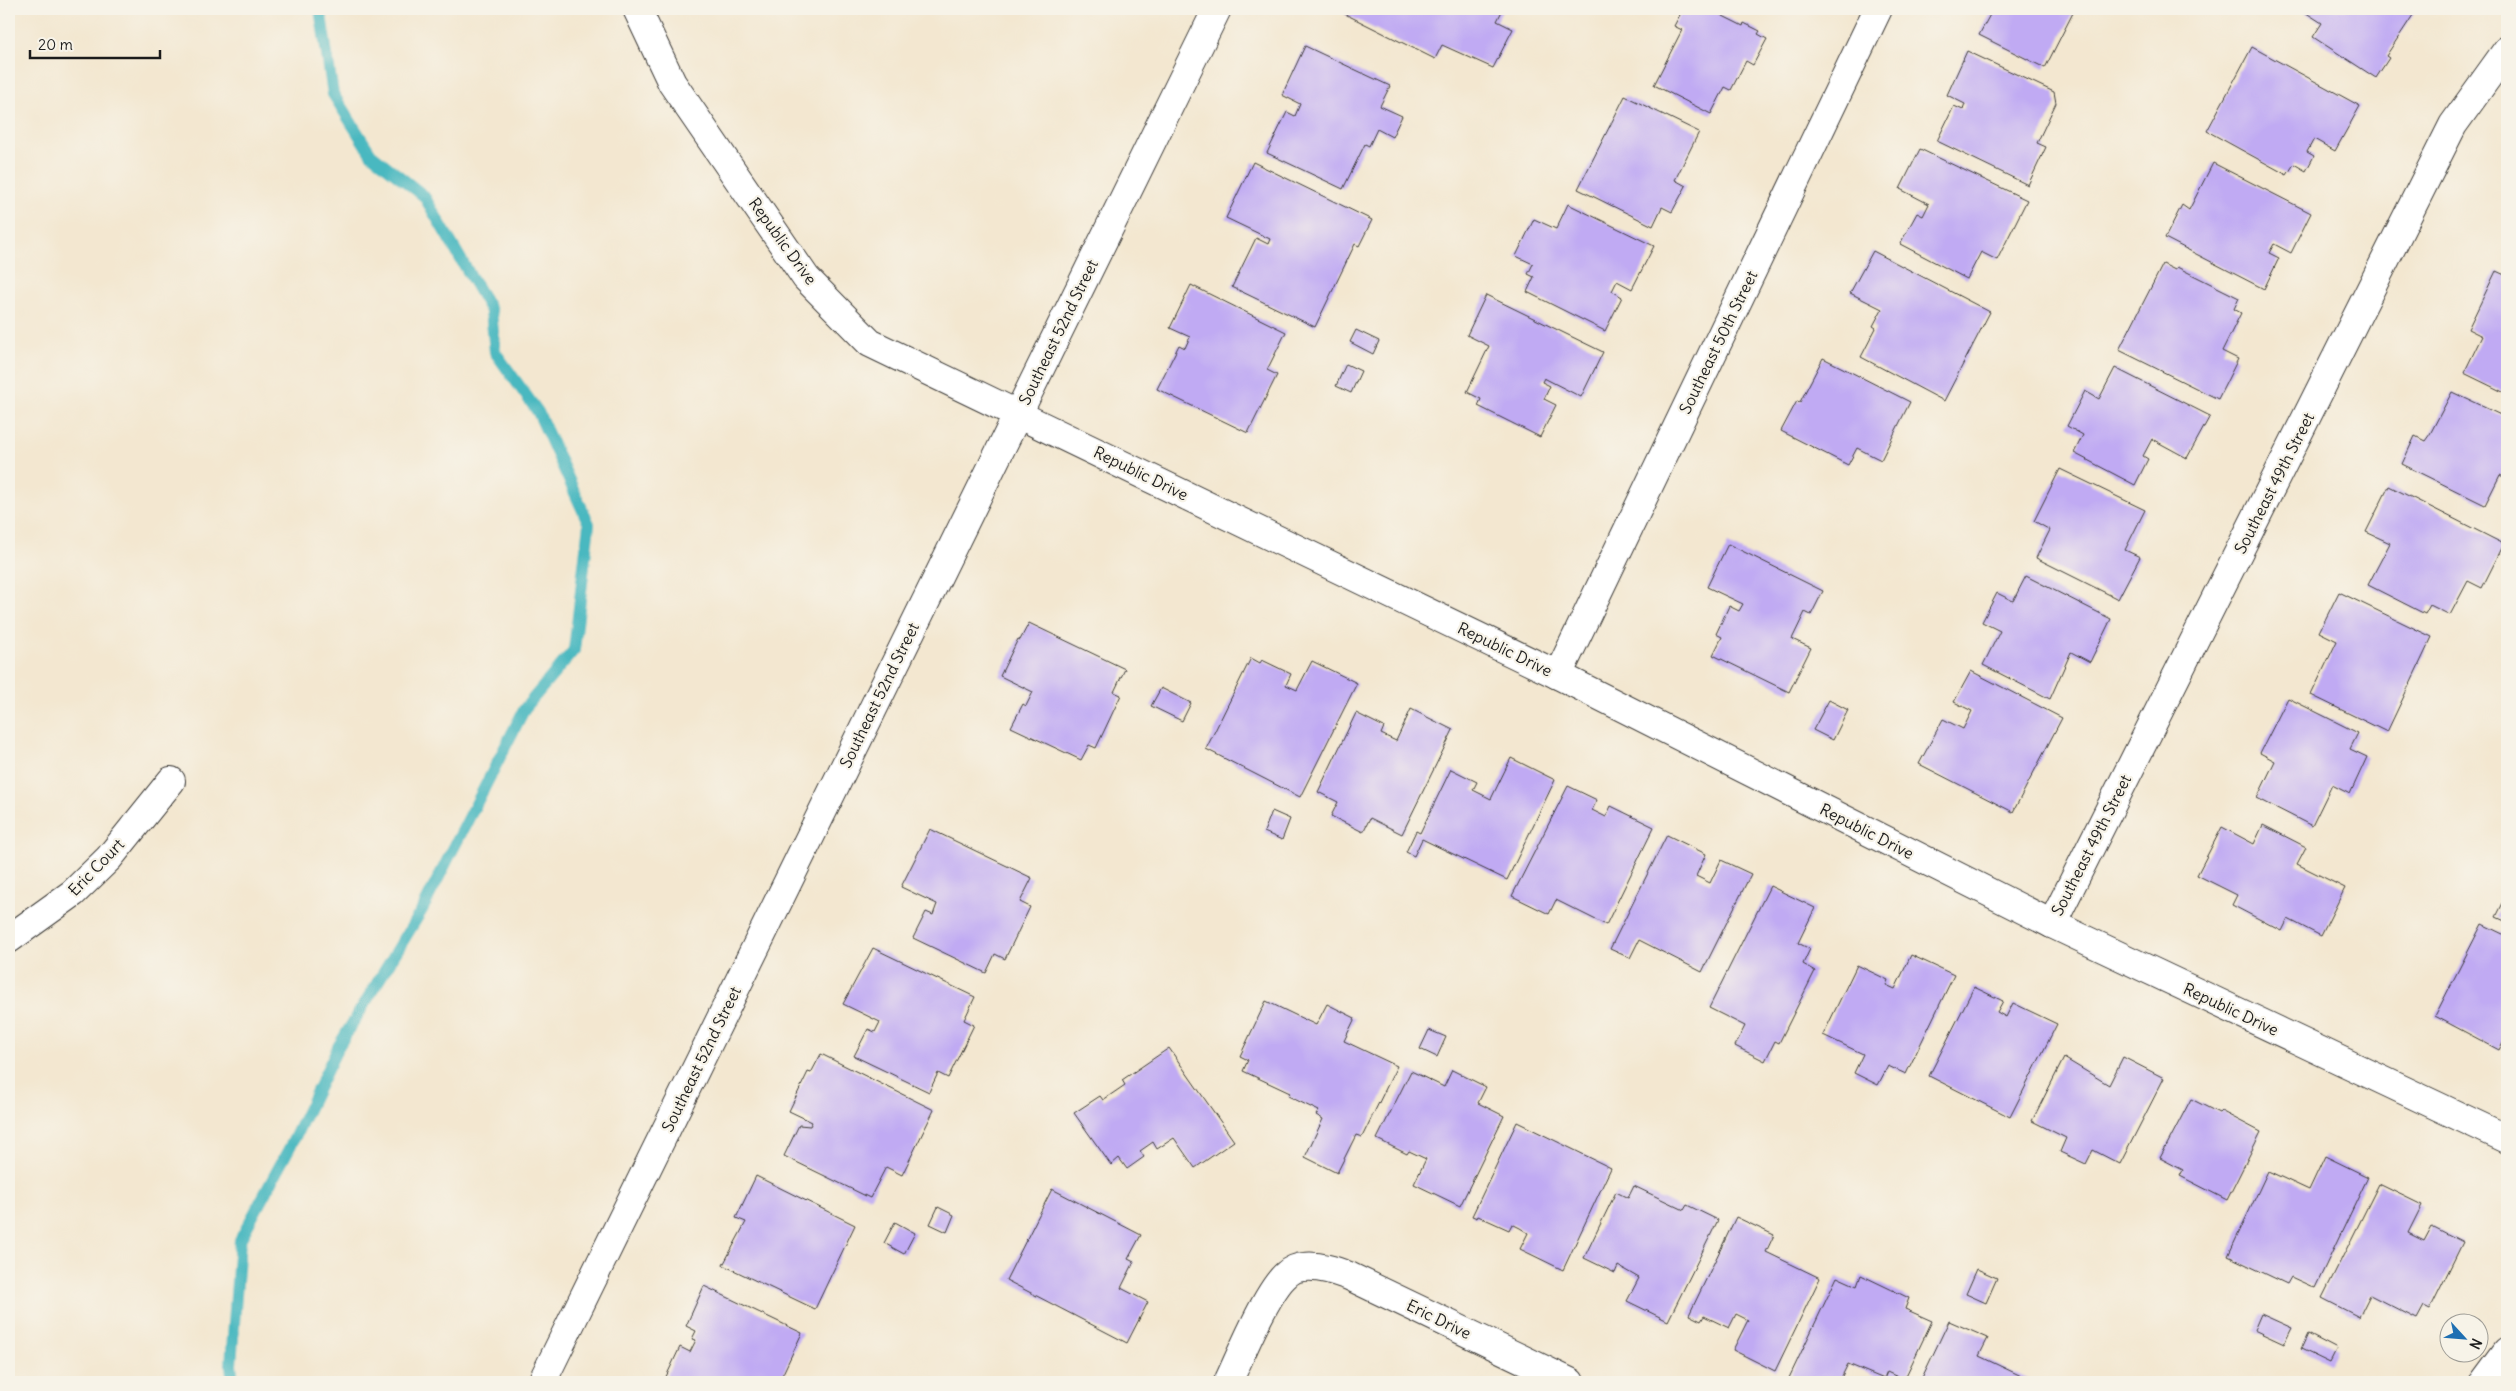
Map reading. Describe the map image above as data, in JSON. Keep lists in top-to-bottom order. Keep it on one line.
{"streets":{"street":["Republic Drive","Southeast 52nd Street","Southeast 50th Street","Southeast 49th Street","Eric Court","Eric Drive"]},"crossings":[["Republic Drive","Southeast 52nd Street"],["Republic Drive","Southeast 50th Street"],["Republic Drive","Southeast 49th Street"]],"scale_bar":"20 m","north":"bottom right"}
